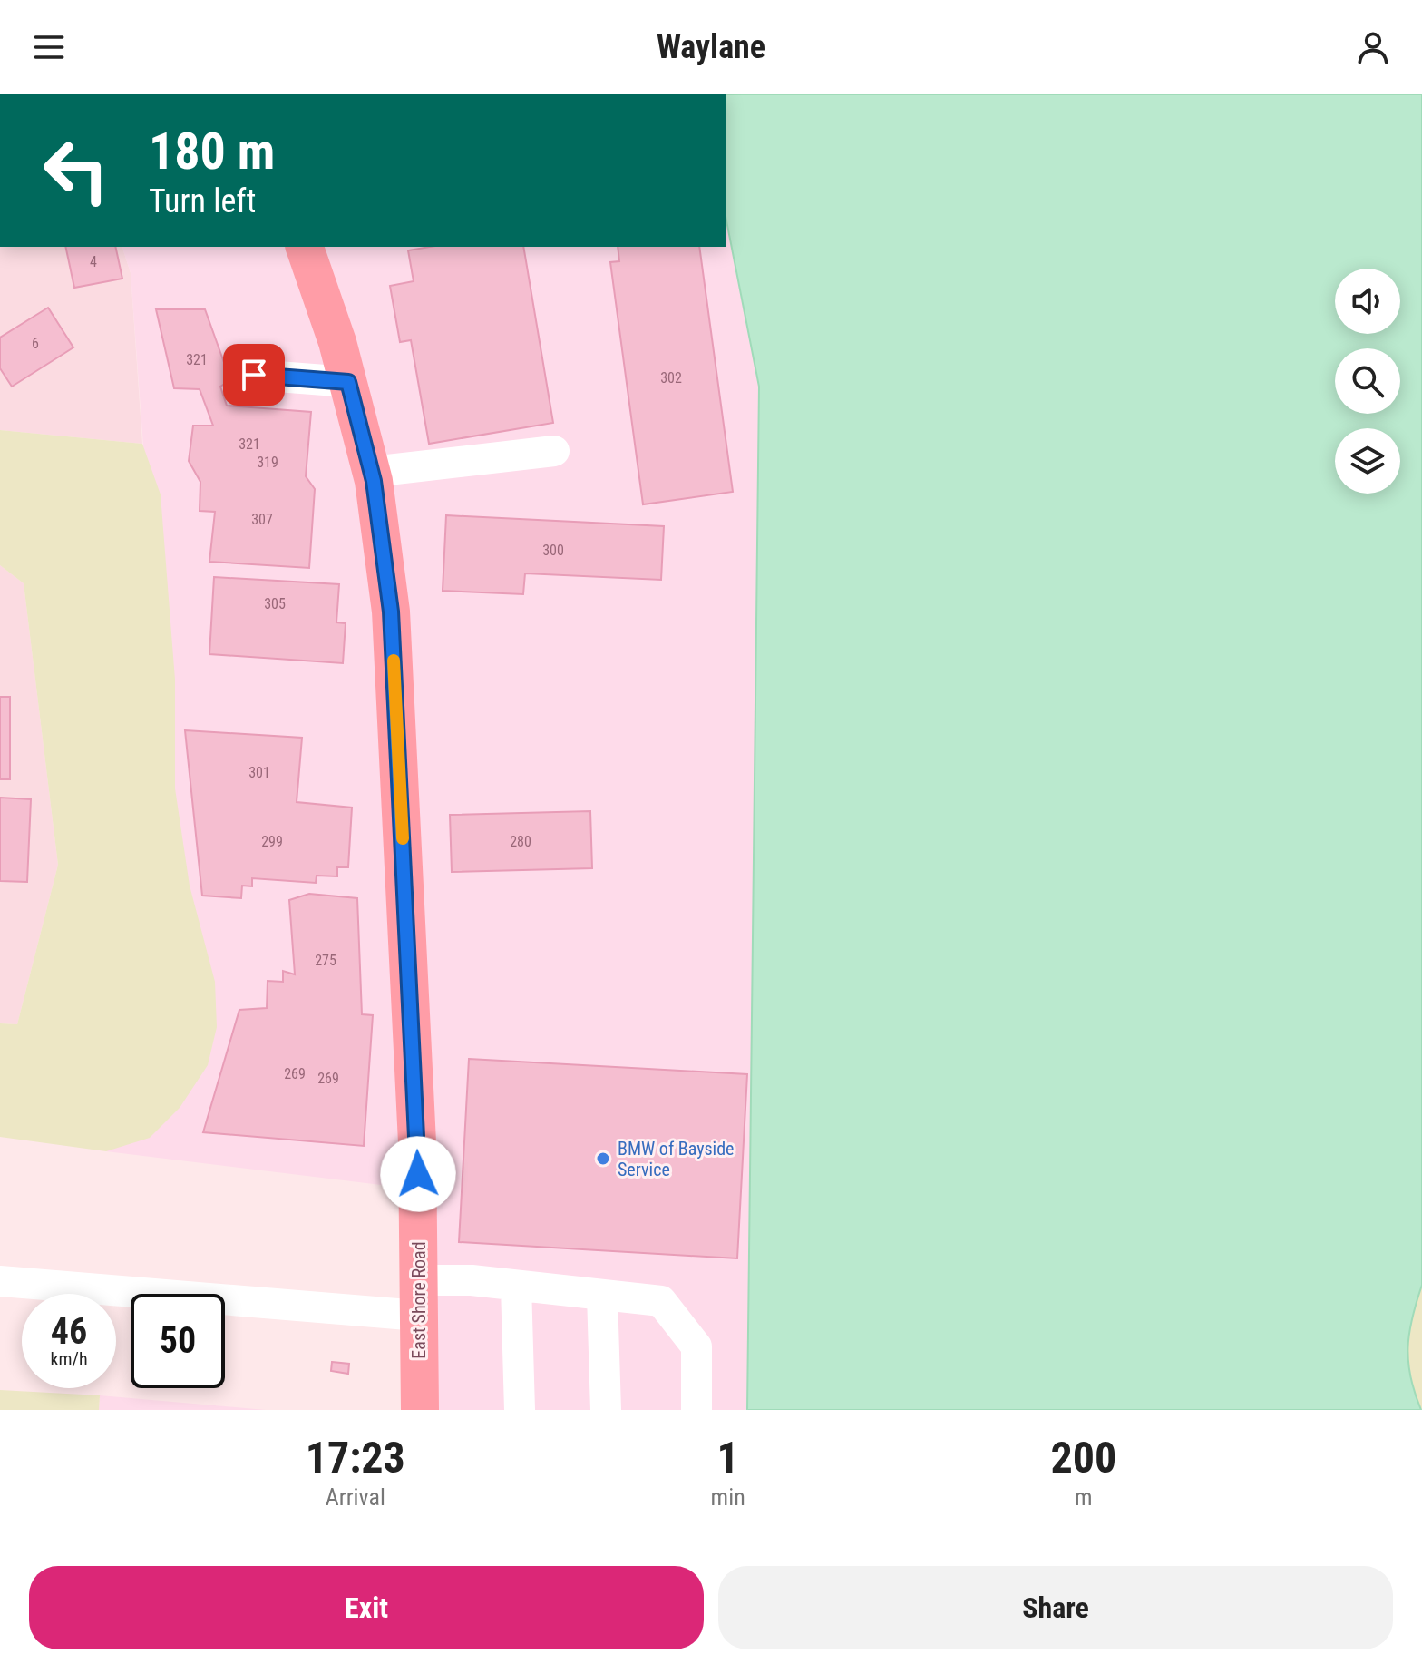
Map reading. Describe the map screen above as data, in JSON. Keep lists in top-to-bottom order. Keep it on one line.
{"streets":{"main road":["East Shore Road"]},"places":["BMW of Bayside Service"],"house_numbers":["4","6","321","302","321","319","307","300","305","301","299","280","275","269","269"],"page":{"header":"Waylane","turn":["180 m","Turn left"],"speed":"46 km/h","limit":"50","eta":["17:23","Arrival","1","min","200","m"],"buttons":["Exit","Share"]}}
